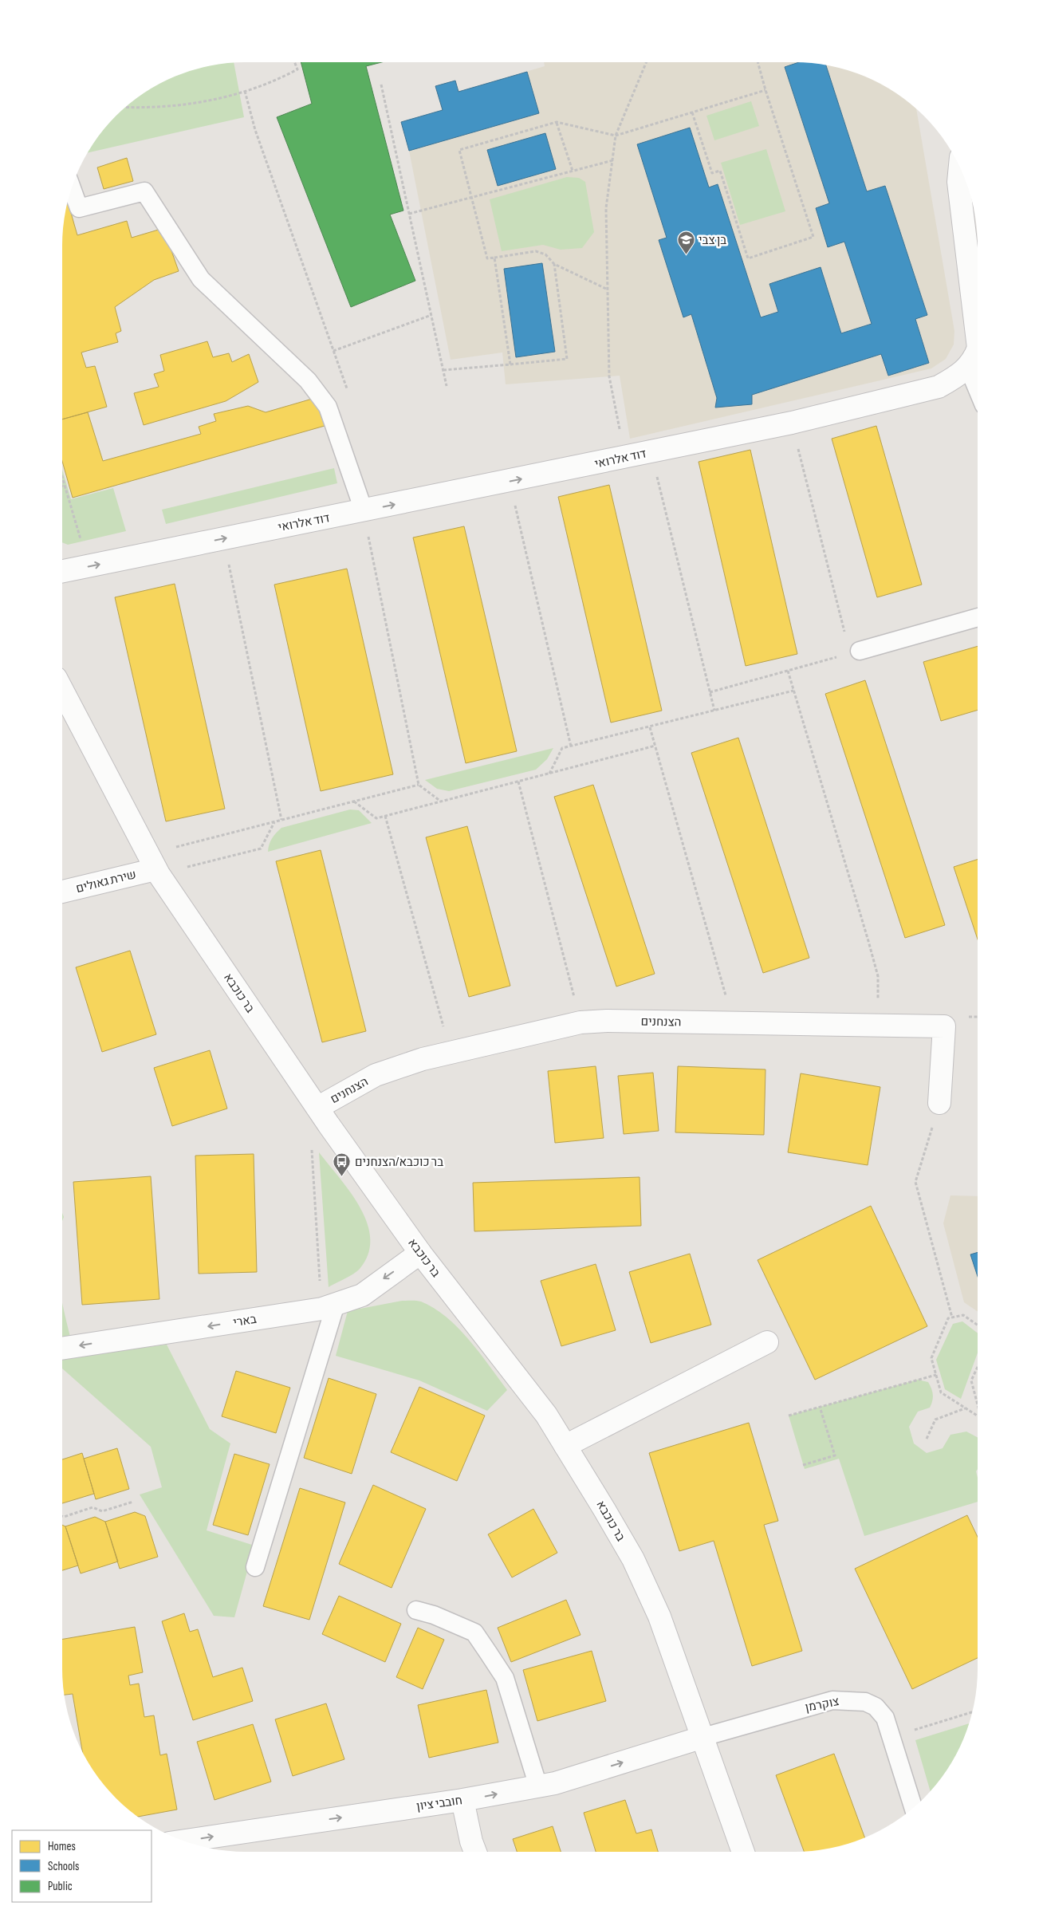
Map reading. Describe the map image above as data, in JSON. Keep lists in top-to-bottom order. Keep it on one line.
{"streets":{"street":["דוד אלרואי","שירת גאולים","בר כוכבא","הצנחנים","בארי","חובבי ציון"],"lane":["צוקרמן"]},"crossings":[["שירת גאולים","בר כוכבא"],["בר כוכבא","הצנחנים"],["בר כוכבא","בארי"],["בר כוכבא","צוקרמן"],["בר כוכבא","חובבי ציון"],["צוקרמן","חובבי ציון"]],"one_way":["דוד אלרואי","בארי","חובבי ציון"],"places":{"school or university":["בן צבי"],"bus stop":["בר כוכבא/הצנחנים"]},"legend":["Homes","Schools","Public"]}
